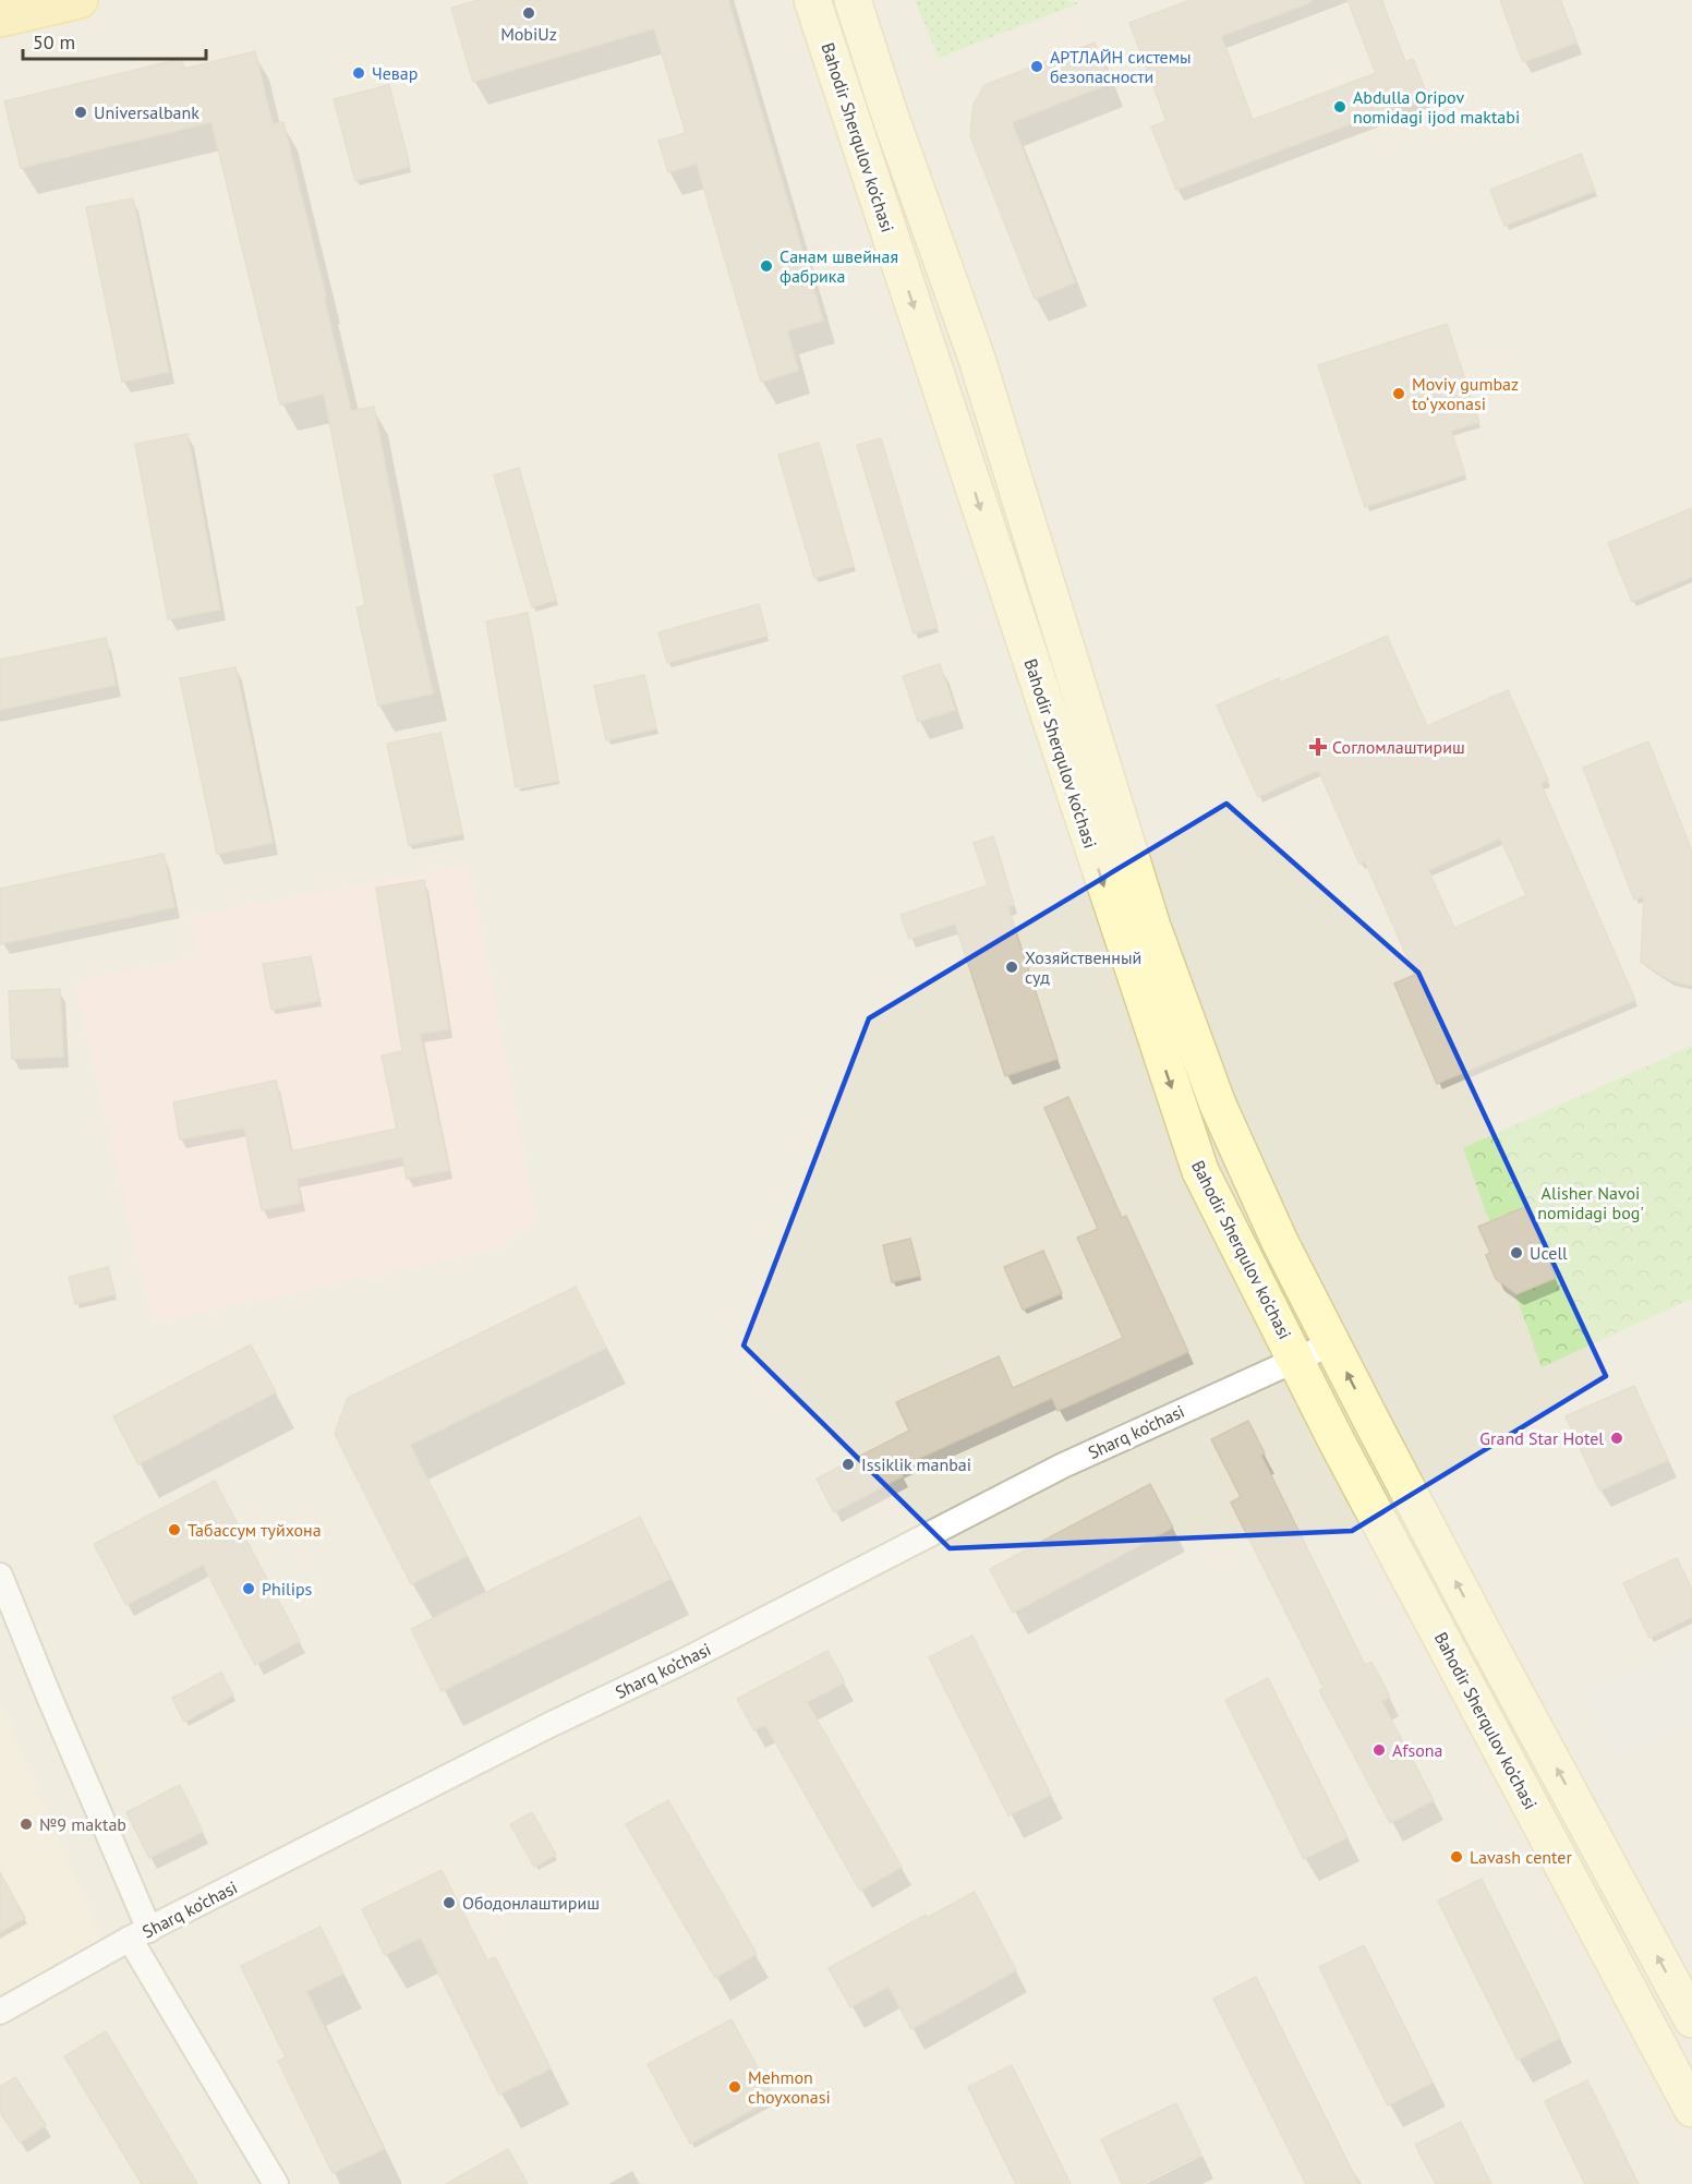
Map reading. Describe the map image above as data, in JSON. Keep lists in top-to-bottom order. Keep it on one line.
{"streets":{"main road":["Bahodir Sherqulov ko‘chasi"],"street":["Sharq ko‘chasi"]},"crossings":[["Bahodir Sherqulov ko‘chasi","Sharq ko‘chasi"]],"parks":["Alisher Navoi nomidagi bog'"],"places":{"other":["MobiUz","АРТЛАЙН системы безопасности","Чевар","Abdulla Oripov nomidagi ijod maktabi","Universalbank","Санам швейная фабрика","Moviy gumbaz to‘yxonasi","Хозяйственный суд","Ucell","Grand Star Hotel","Issiklik manbai","Табассум туйхона","Philips","Afsona","№9 maktab","Lavash center","Ободонлаштириш","Mehmon choyxonasi"],"health":["Согломлаштириш"]},"scale_bar":"50 m"}
